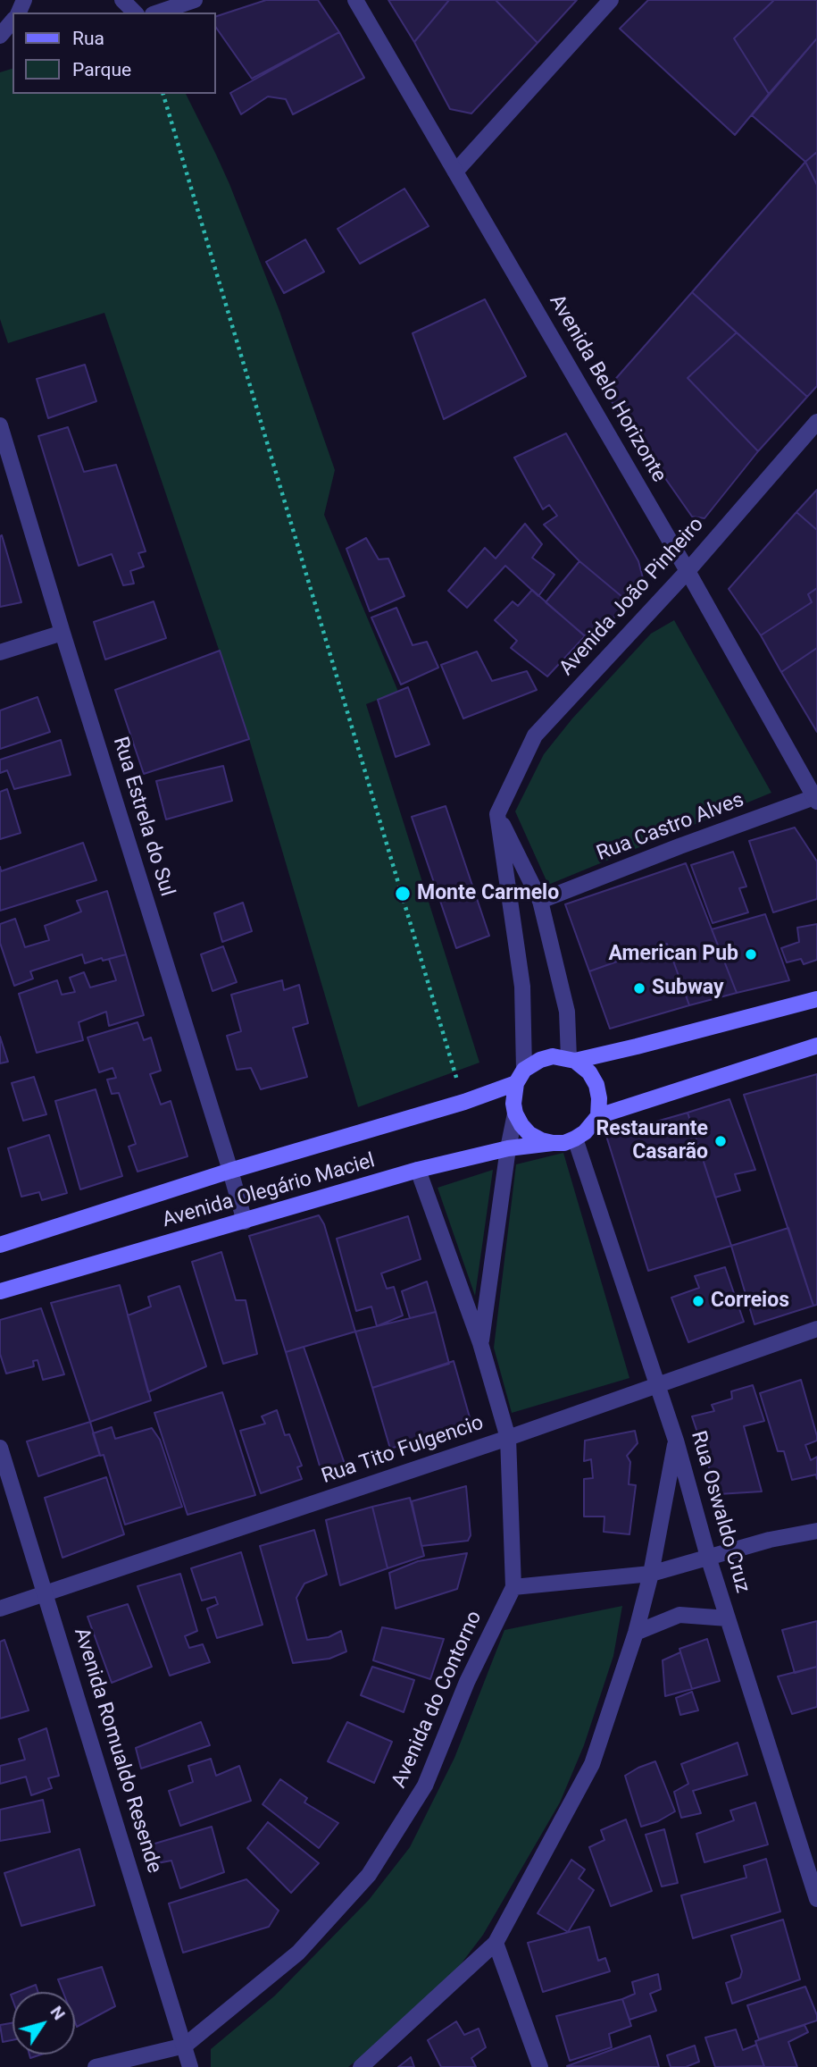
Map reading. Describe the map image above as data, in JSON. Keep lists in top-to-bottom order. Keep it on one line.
{"streets":{"main road":["Avenida Olegário Maciel"],"street":["Avenida Belo Horizonte","Avenida João Pinheiro","Rua Estrela do Sul","Rua Castro Alves","Rua Tito Fulgencio","Rua Oswaldo Cruz","Avenida do Contorno","Avenida Romualdo Resende"]},"crossings":[["Avenida Belo Horizonte","Avenida João Pinheiro"],["Avenida Belo Horizonte","Rua Castro Alves"],["Rua Estrela do Sul","Avenida Olegário Maciel"],["Avenida Olegário Maciel","Rua Oswaldo Cruz"],["Avenida Olegário Maciel","Avenida do Contorno"],["Rua Tito Fulgencio","Rua Oswaldo Cruz"],["Rua Tito Fulgencio","Avenida do Contorno"],["Rua Tito Fulgencio","Avenida Romualdo Resende"],["Rua Oswaldo Cruz","Avenida do Contorno"],["Avenida do Contorno","Avenida Romualdo Resende"]],"places":["Monte Carmelo","American Pub","Subway","Restaurante Casarão","Correios"],"legend":["Rua","Parque"],"north":"top right"}
